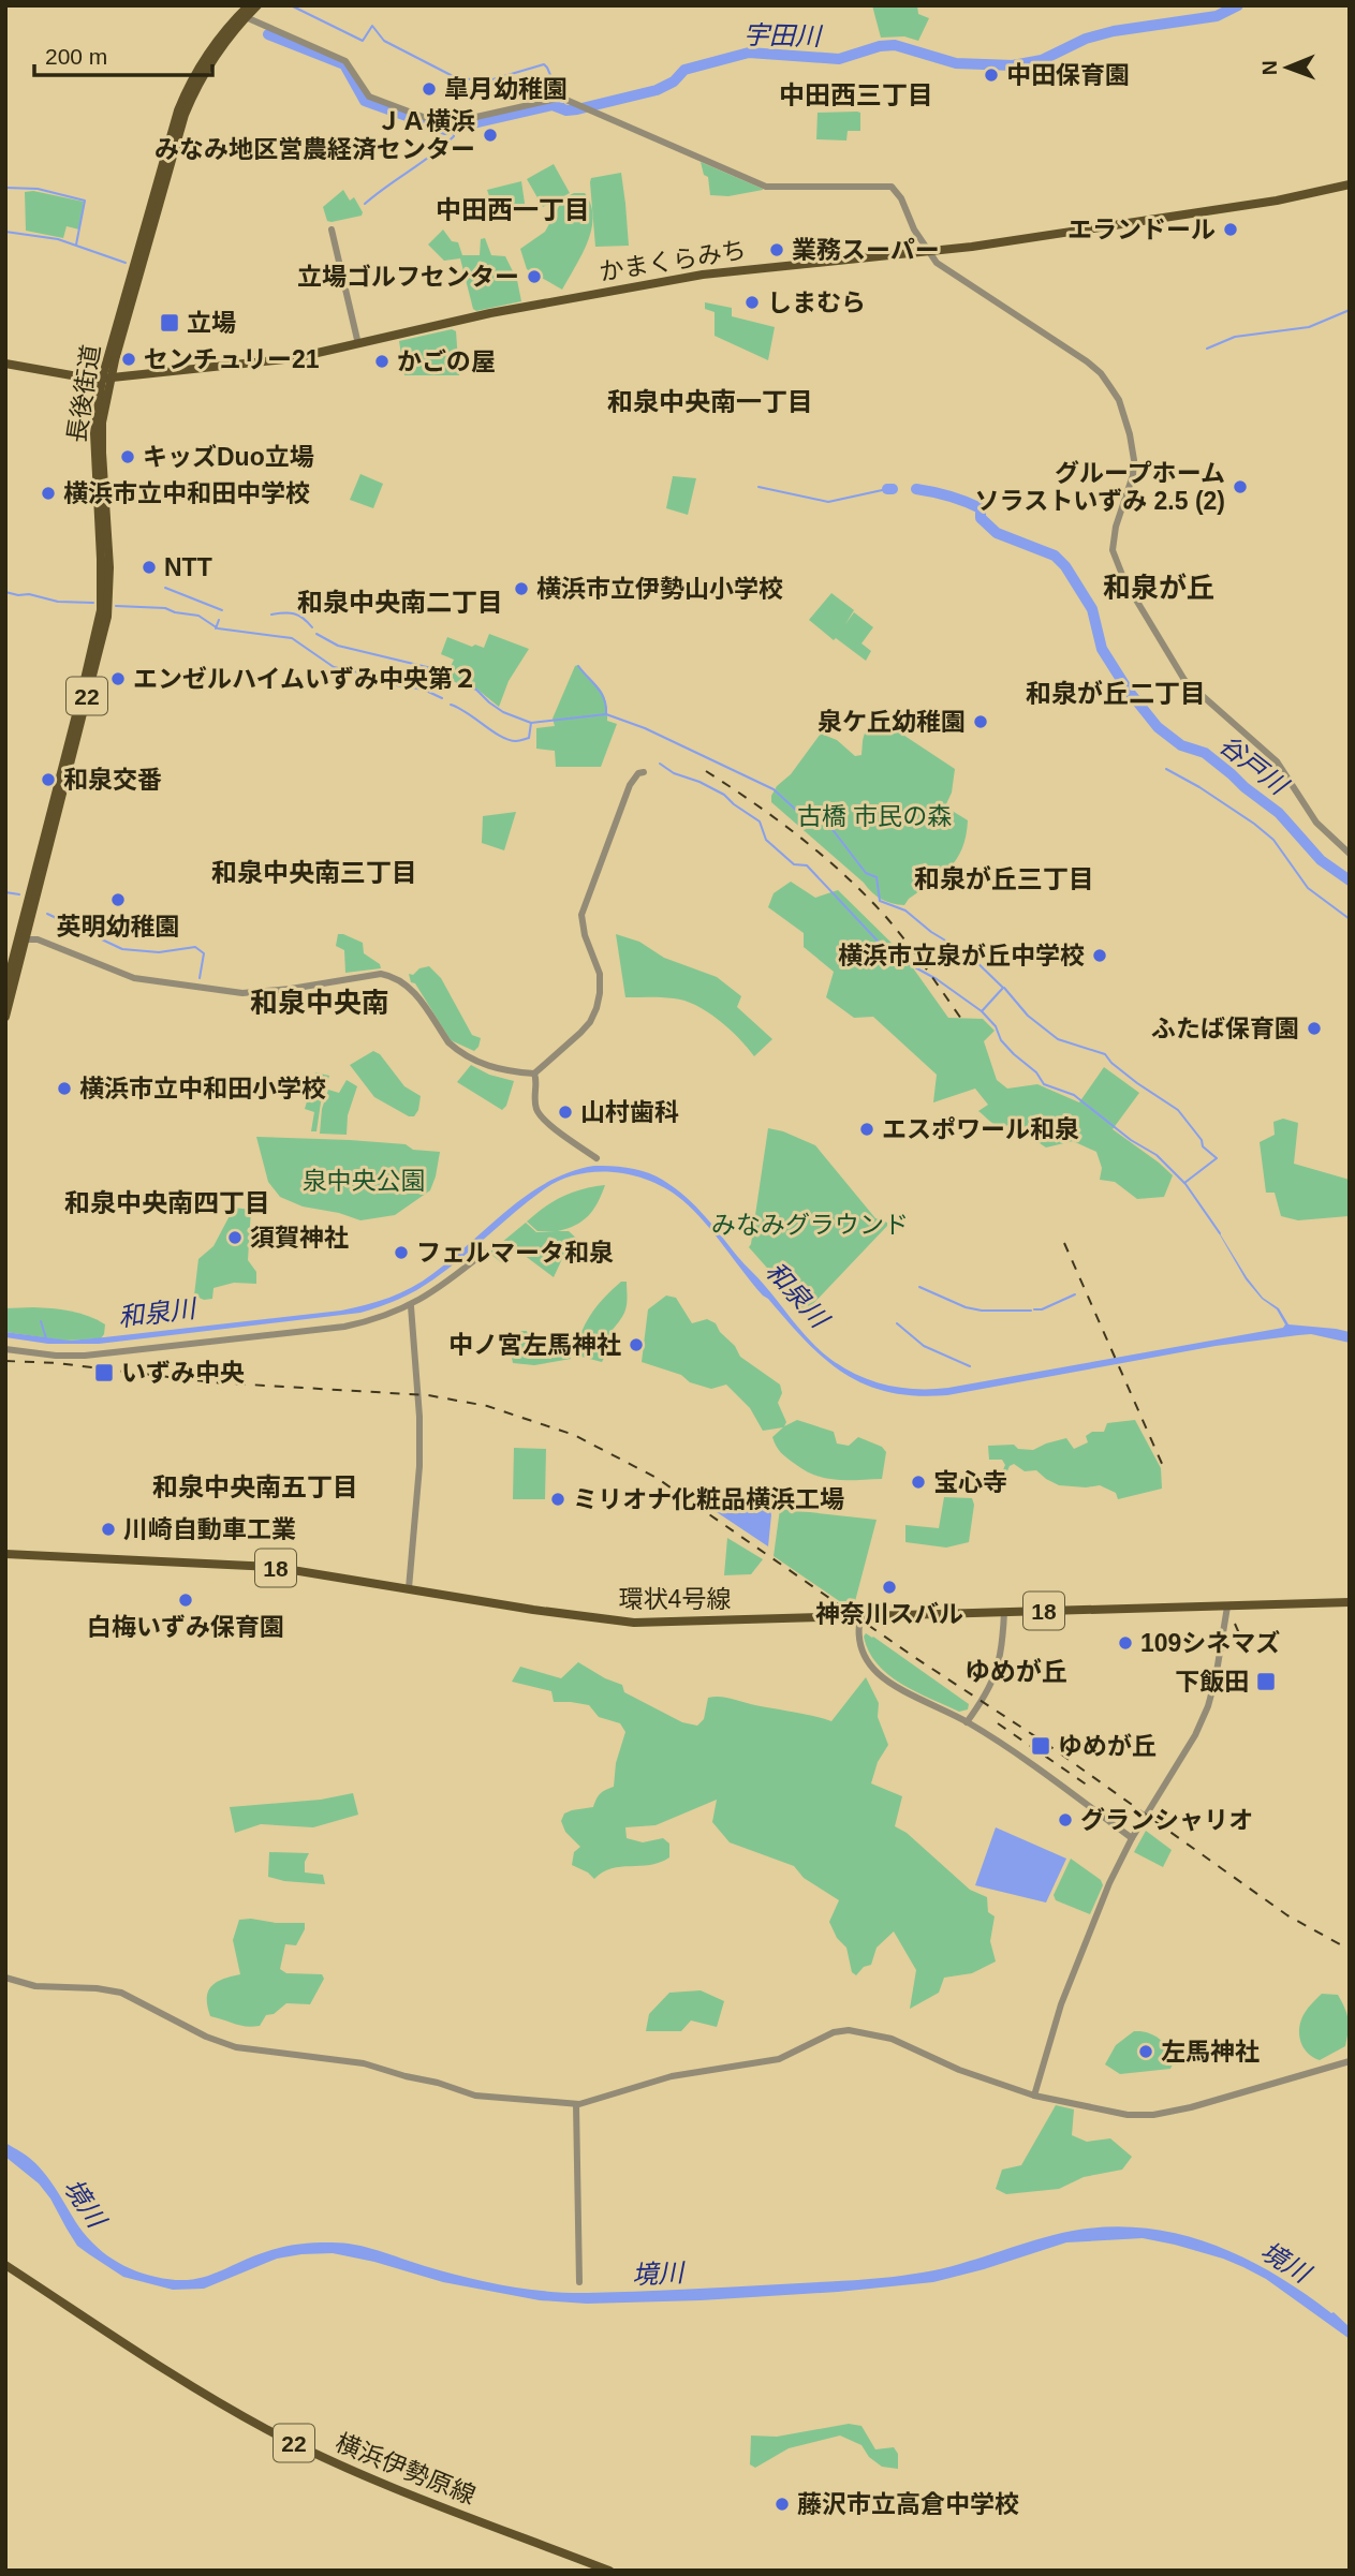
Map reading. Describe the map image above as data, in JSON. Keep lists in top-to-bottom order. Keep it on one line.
{"streets":{"main road":["かまくらみち","長後街道","22","18","環状4号線","横浜伊勢原線"]},"crossings":[["かまくらみち","長後街道"],["長後街道","22"]],"districts":["中田西三丁目","中田西一丁目","和泉中央南一丁目","和泉が丘","和泉中央南二丁目","和泉が丘二丁目","和泉中央南三丁目","和泉が丘三丁目","和泉中央南","和泉中央南四丁目","和泉中央南五丁目","ゆめが丘"],"water":["宇田川","谷戸川","和泉川","境川"],"parks":["古橋 市民の森","泉中央公園","みなみグラウンド"],"places":{"other":["中田保育園","皐月幼稚園","ＪＡ横浜 みなみ地区営農経済センター","エランドール","業務スーパー","立場ゴルフセンター","しまむら","センチュリー21","かごの屋","キッズDuo立場","グループホーム ソラストいずみ 2.5 (2)","横浜市立中和田中学校","NTT","横浜市立伊勢山小学校","エンゼルハイムいずみ中央第２","泉ケ丘幼稚園","和泉交番","英明幼稚園","横浜市立泉が丘中学校","ふたば保育園","横浜市立中和田小学校","山村歯科","エスポワール和泉","須賀神社","フェルマータ和泉","中ノ宮左馬神社","宝心寺","ミリオナ化粧品横浜工場","川崎自動車工業","神奈川スバル","白梅いずみ保育園","109シネマズ","グランシャリオ","左馬神社","藤沢市立高倉中学校"],"transit":["立場","いずみ中央","下飯田","ゆめが丘"]},"scale_bar":"200 m","north":"left"}
